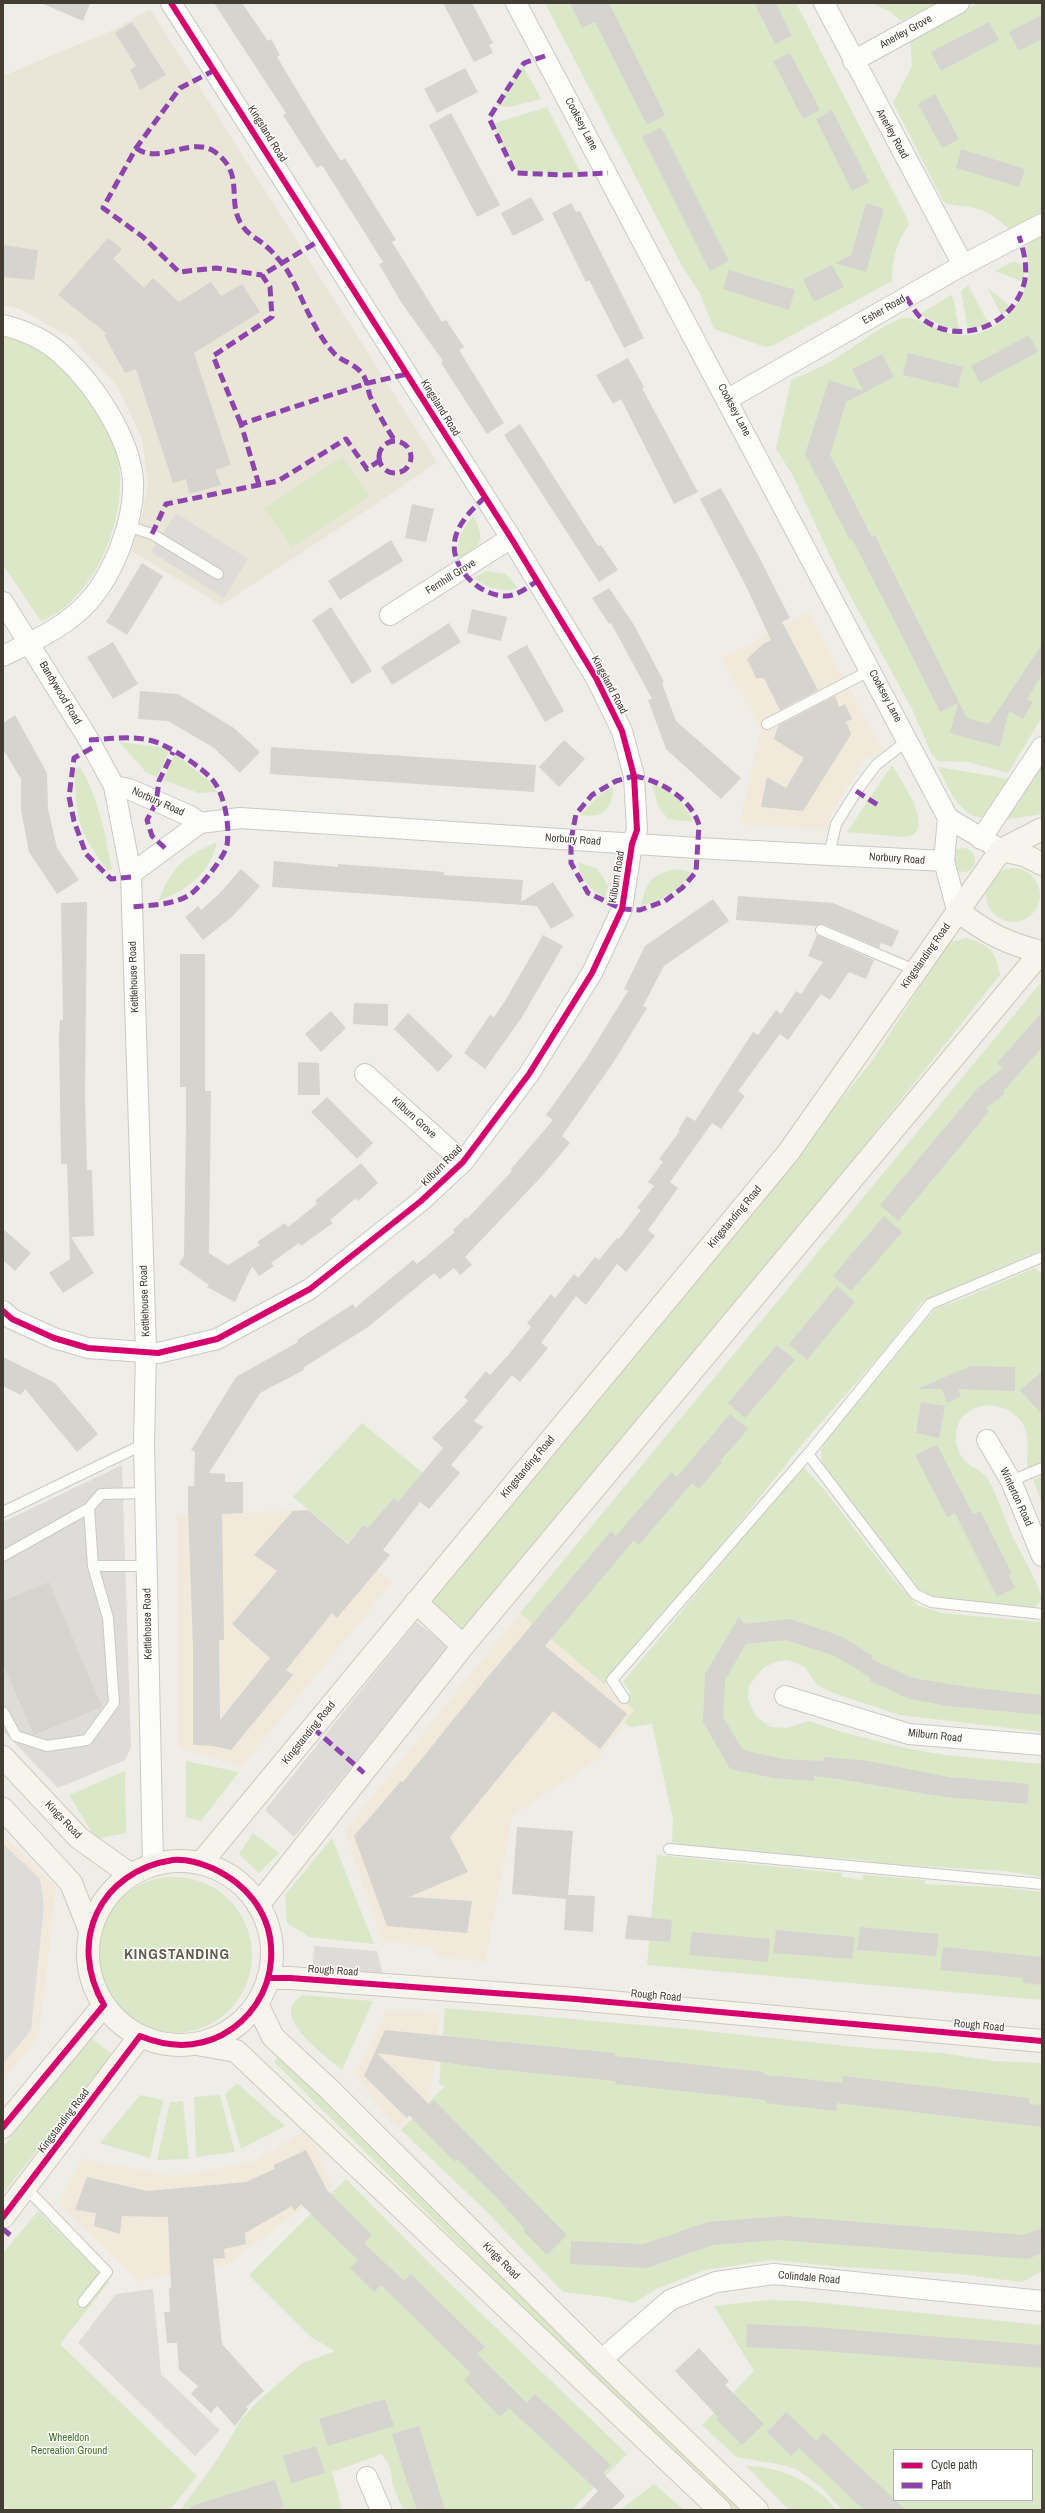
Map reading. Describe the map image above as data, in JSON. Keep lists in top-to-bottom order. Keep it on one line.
{"streets":{"main road":["Kingstanding Road","Kings Road","Rough Road"],"street":["Anerley Grove","Cooksey Lane","Kingsland Road","Anerley Road","Esher Road","Fernhill Grove","Bandywood Road","Norbury Road","Kilburn Road","Kettlehouse Road","Kilburn Grove","Winterton Road","Milburn Road","Colindale Road"]},"crossings":[["Anerley Grove","Anerley Road"],["Cooksey Lane","Esher Road"],["Kingsland Road","Fernhill Grove"],["Kingsland Road","Norbury Road"],["Kingsland Road","Kilburn Road"],["Anerley Road","Esher Road"],["Bandywood Road","Norbury Road"],["Bandywood Road","Kettlehouse Road"],["Norbury Road","Kilburn Road"],["Norbury Road","Kettlehouse Road"],["Kilburn Road","Kettlehouse Road"],["Kilburn Road","Kilburn Grove"],["Kings Road","Colindale Road"]],"districts":["KINGSTANDING"],"parks":["Wheeldon Recreation Ground"],"legend":["Cycle path","Path"]}
